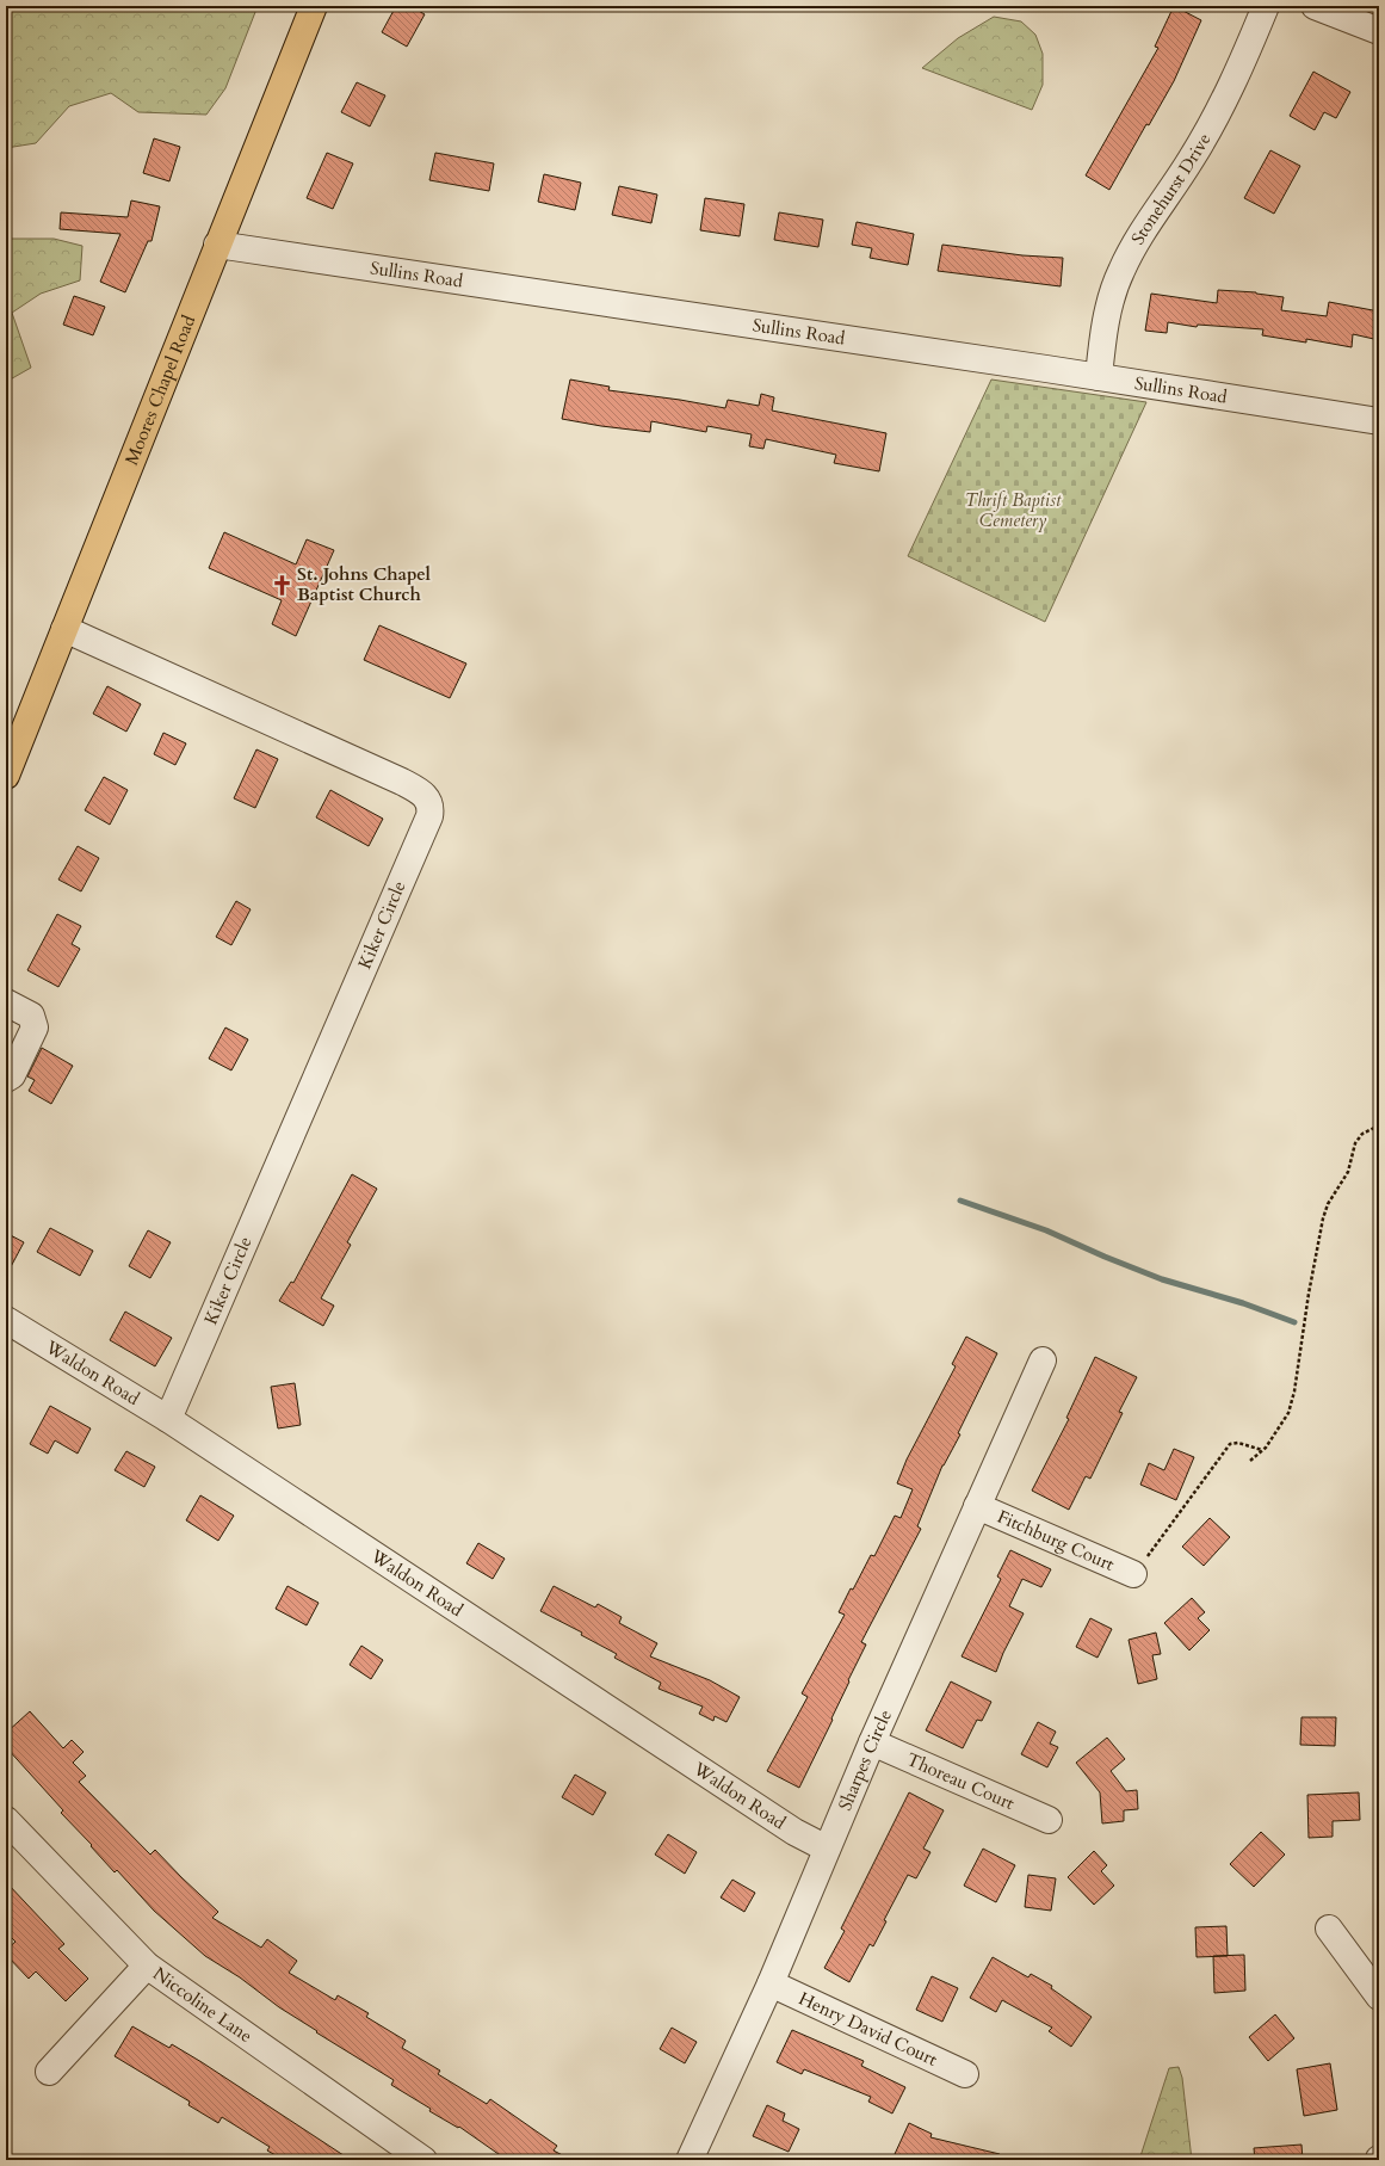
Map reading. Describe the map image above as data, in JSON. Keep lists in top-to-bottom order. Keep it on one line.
{"streets":{"main road":["Moores Chapel Road"],"street":["Stonehurst Drive","Sullins Road","Kiker Circle","Waldon Road","Fitchburg Court","Sharpes Circle","Thoreau Court","Niccoline Lane","Henry David Court"]},"crossings":[["Stonehurst Drive","Sullins Road"],["Sullins Road","Moores Chapel Road"],["Moores Chapel Road","Kiker Circle"],["Kiker Circle","Waldon Road"],["Waldon Road","Sharpes Circle"],["Fitchburg Court","Sharpes Circle"],["Sharpes Circle","Thoreau Court"],["Sharpes Circle","Henry David Court"]],"parks":["Thrift Baptist Cemetery"],"places":{"church":["St. Johns Chapel Baptist Church"]}}
